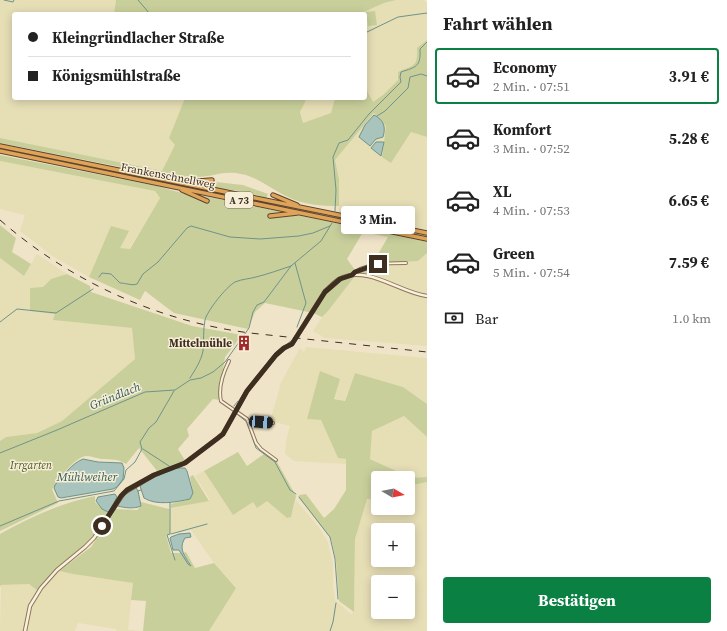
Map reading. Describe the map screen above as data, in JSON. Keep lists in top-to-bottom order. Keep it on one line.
{"streets":{"highway":["Frankenschnellweg","A 73"]},"water":["Gründlach","Mühlweiher"],"parks":["Irrgarten"],"places":{"building":["Mittelmühle"]},"north":"right","page":{"heading":"Fahrt wählen","banner":["Kleingründlacher Straße","Königsmühlstraße"],"list":[{"name":"Economy","note":"2 Min. · 07:51","value":"3.91 €"},{"name":"Komfort","note":"3 Min. · 07:52","value":"5.28 €"},{"name":"XL","note":"4 Min. · 07:53","value":"6.65 €"},{"name":"Green","note":"5 Min. · 07:54","value":"7.59 €"}],"bubble":"3 Min.","pay":["Bar","1.0 km"],"map_buttons":["+","−"],"buttons":"Bestätigen"}}
